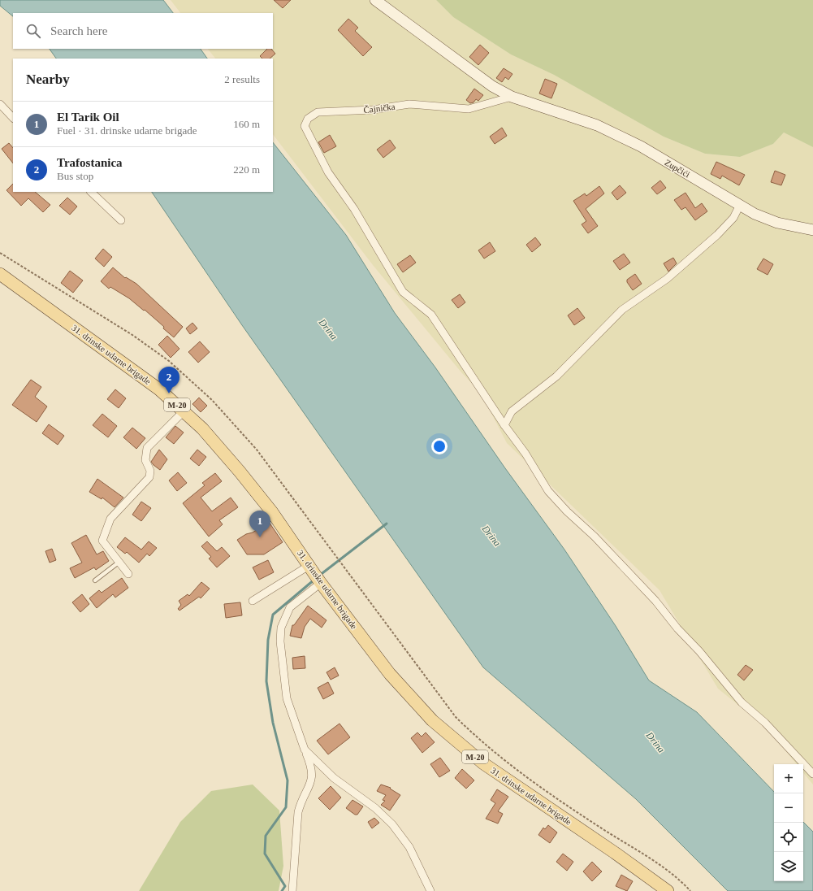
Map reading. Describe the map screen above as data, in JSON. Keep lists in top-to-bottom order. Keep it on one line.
{"streets":{"main road":["Zupčići","31. drinske udarne brigade","M-20"],"street":["Čajnička"]},"crossings":[["Čajnička","Zupčići"]],"water":["Drina"],"page":{"search":"Search here","heading":["Nearby","2 results"],"list":[{"mark":"1","name":"El Tarik Oil","note":"Fuel · 31. drinske udarne brigade","value":"160 m"},{"mark":"2","name":"Trafostanica","note":"Bus stop","value":"220 m"}],"pins":["2","1"],"map_buttons":["+","−"]}}
